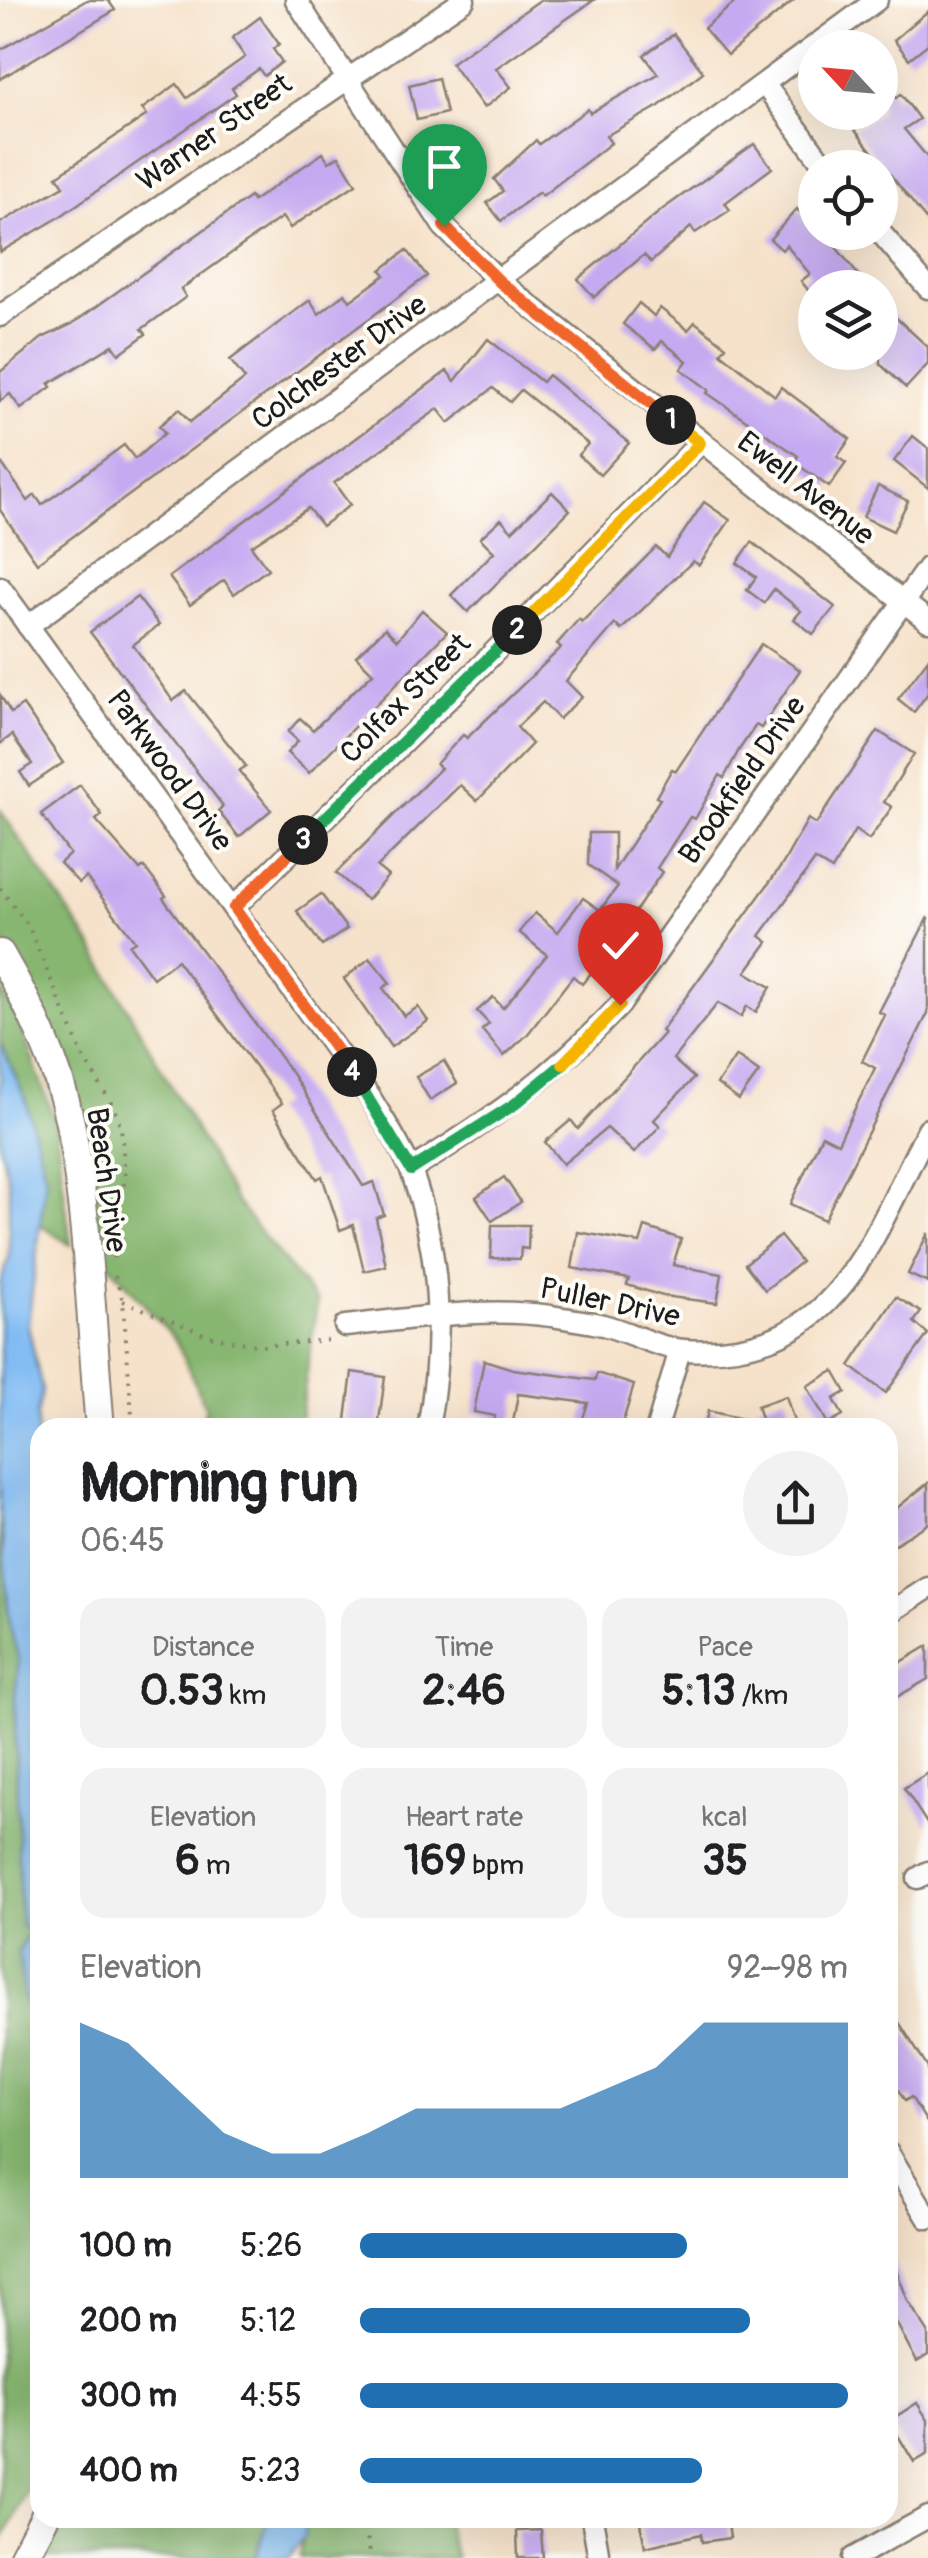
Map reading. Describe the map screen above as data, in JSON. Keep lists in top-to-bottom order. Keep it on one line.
{"streets":{"street":["Warner Street","Colchester Drive","Ewell Avenue","Colfax Street","Parkwood Drive","Brookfield Drive","Beach Drive","Puller Drive"]},"crossings":[["Warner Street","Ewell Avenue"],["Colchester Drive","Ewell Avenue"],["Colchester Drive","Parkwood Drive"],["Ewell Avenue","Colfax Street"],["Ewell Avenue","Brookfield Drive"],["Colfax Street","Parkwood Drive"],["Parkwood Drive","Brookfield Drive"],["Parkwood Drive","Puller Drive"]],"north":"top left","page":{"pins":["1","2","3","4"],"heading":["Morning run","06:45"],"stats":[["Distance","0.53 km"],["Time","2:46"],["Pace","5:13 /km"],["Elevation","6 m"],["Heart rate","169 bpm"],["kcal","35"]],"chart":["Elevation","92–98 m"],"list":[{"name":"100 m","note":"5:26"},{"name":"200 m","note":"5:12"},{"name":"300 m","note":"4:55"},{"name":"400 m","note":"5:23"}]}}
